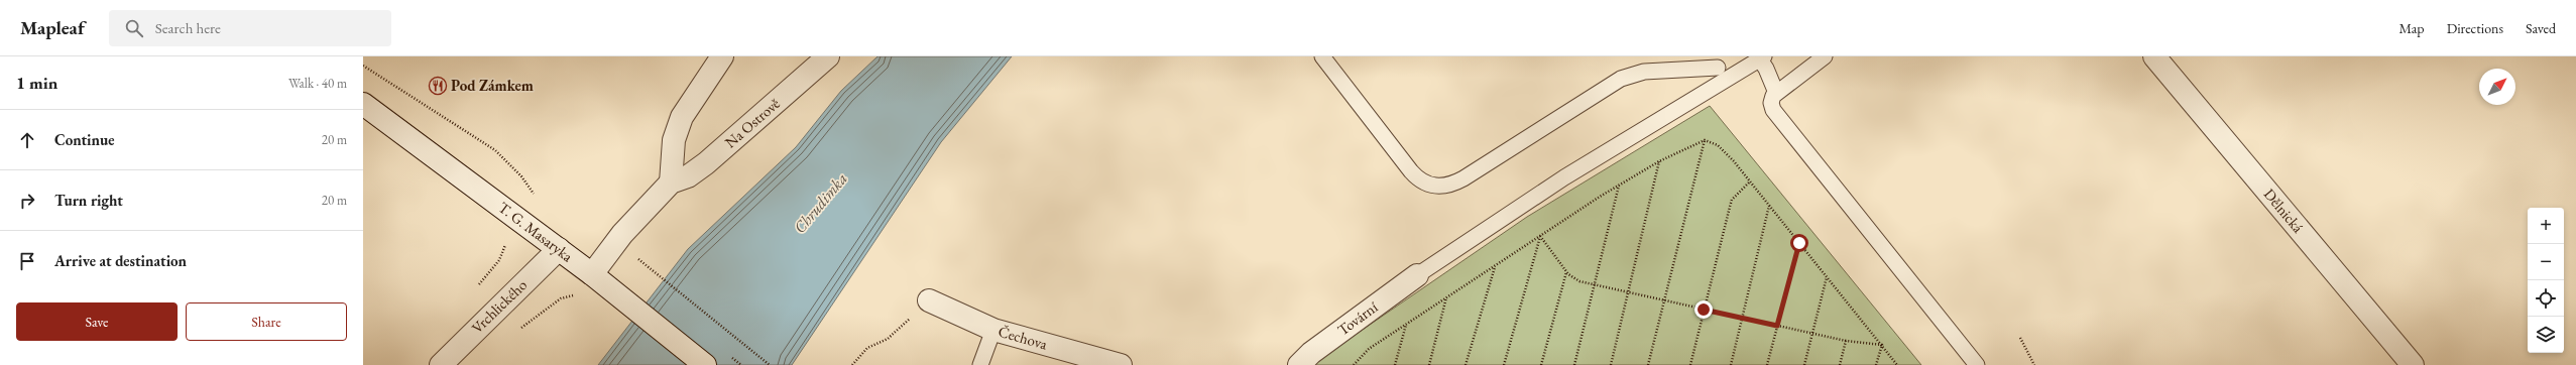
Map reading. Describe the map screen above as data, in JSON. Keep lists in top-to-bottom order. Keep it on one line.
{"streets":{"street":["Na Ostrově","Dělnická","T. G. Masaryka","Vrchlického","Tovární","Čechova"]},"crossings":[["Na Ostrově","T. G. Masaryka"],["T. G. Masaryka","Vrchlického"]],"water":["Chrudimka"],"places":{"restaurant":["Pod Zámkem"]},"north":"top right","page":{"header":"Mapleaf","search":"Search here","nav":["Map","Directions","Saved"],"heading":["1 min","Walk · 40 m"],"list":[["Continue","20 m"],["Turn right","20 m"],"Arrive at destination"],"map_buttons":["+","−"],"buttons":["Save","Share"]}}
